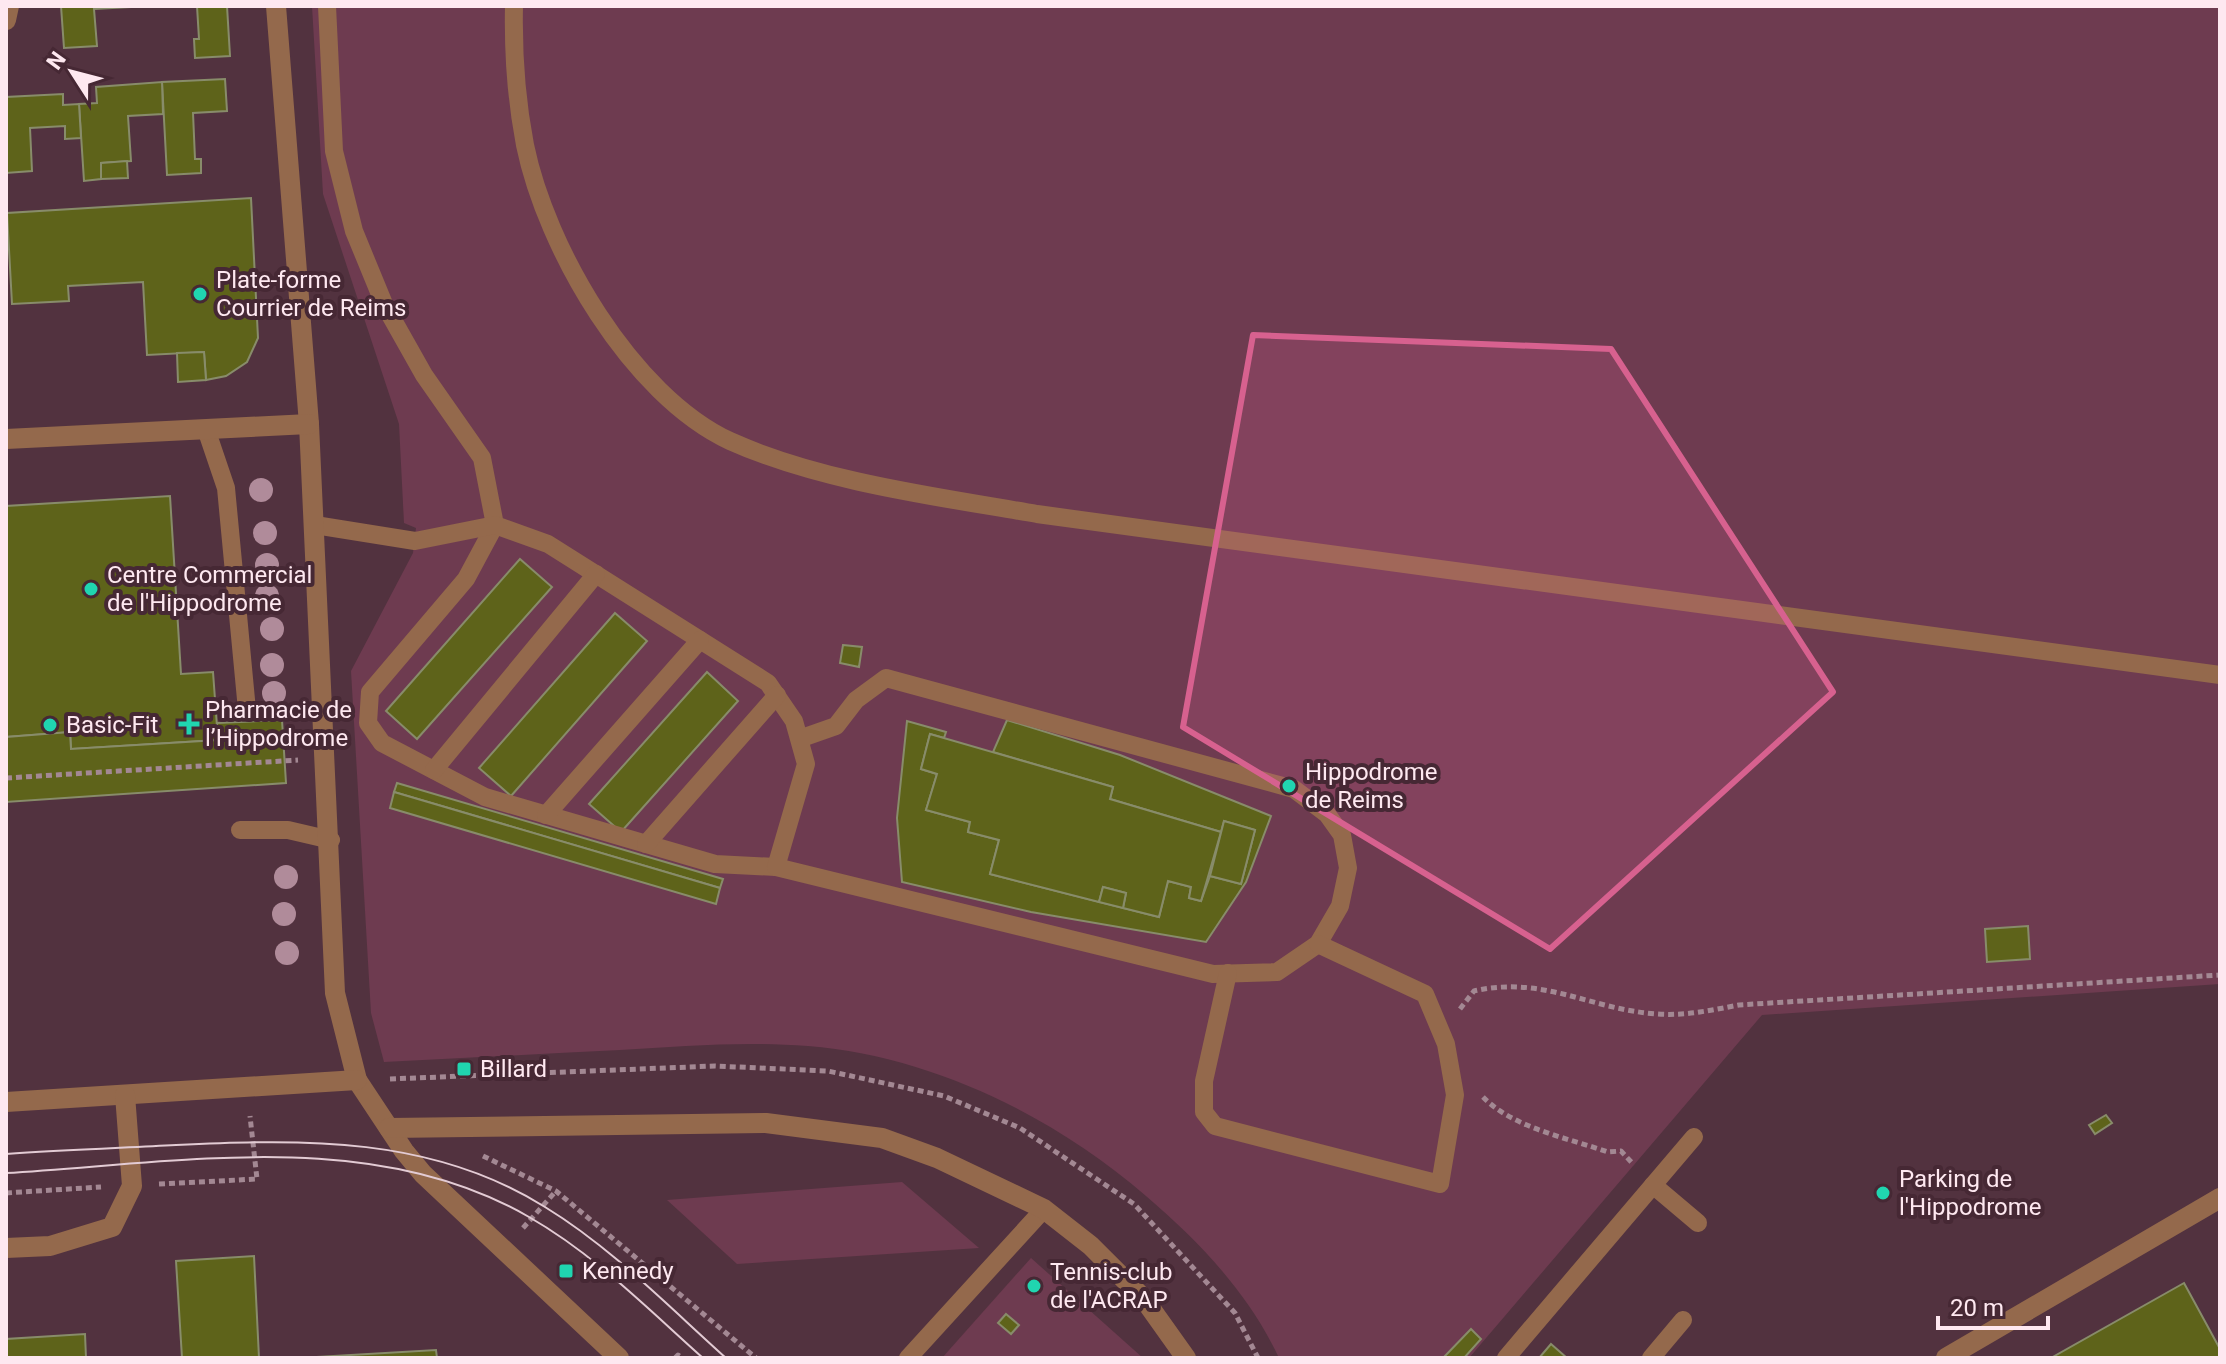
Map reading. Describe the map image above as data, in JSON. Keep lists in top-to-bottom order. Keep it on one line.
{"places":{"other":["Plate-forme Courrier de Reims","Centre Commercial de l'Hippodrome","Basic-Fit","Hippodrome de Reims","Parking de l'Hippodrome","Tennis-club de l'ACRAP"],"health":["Pharmacie de l’Hippodrome"],"transit":["Billard","Kennedy"]},"scale_bar":"20 m","north":"top left"}
